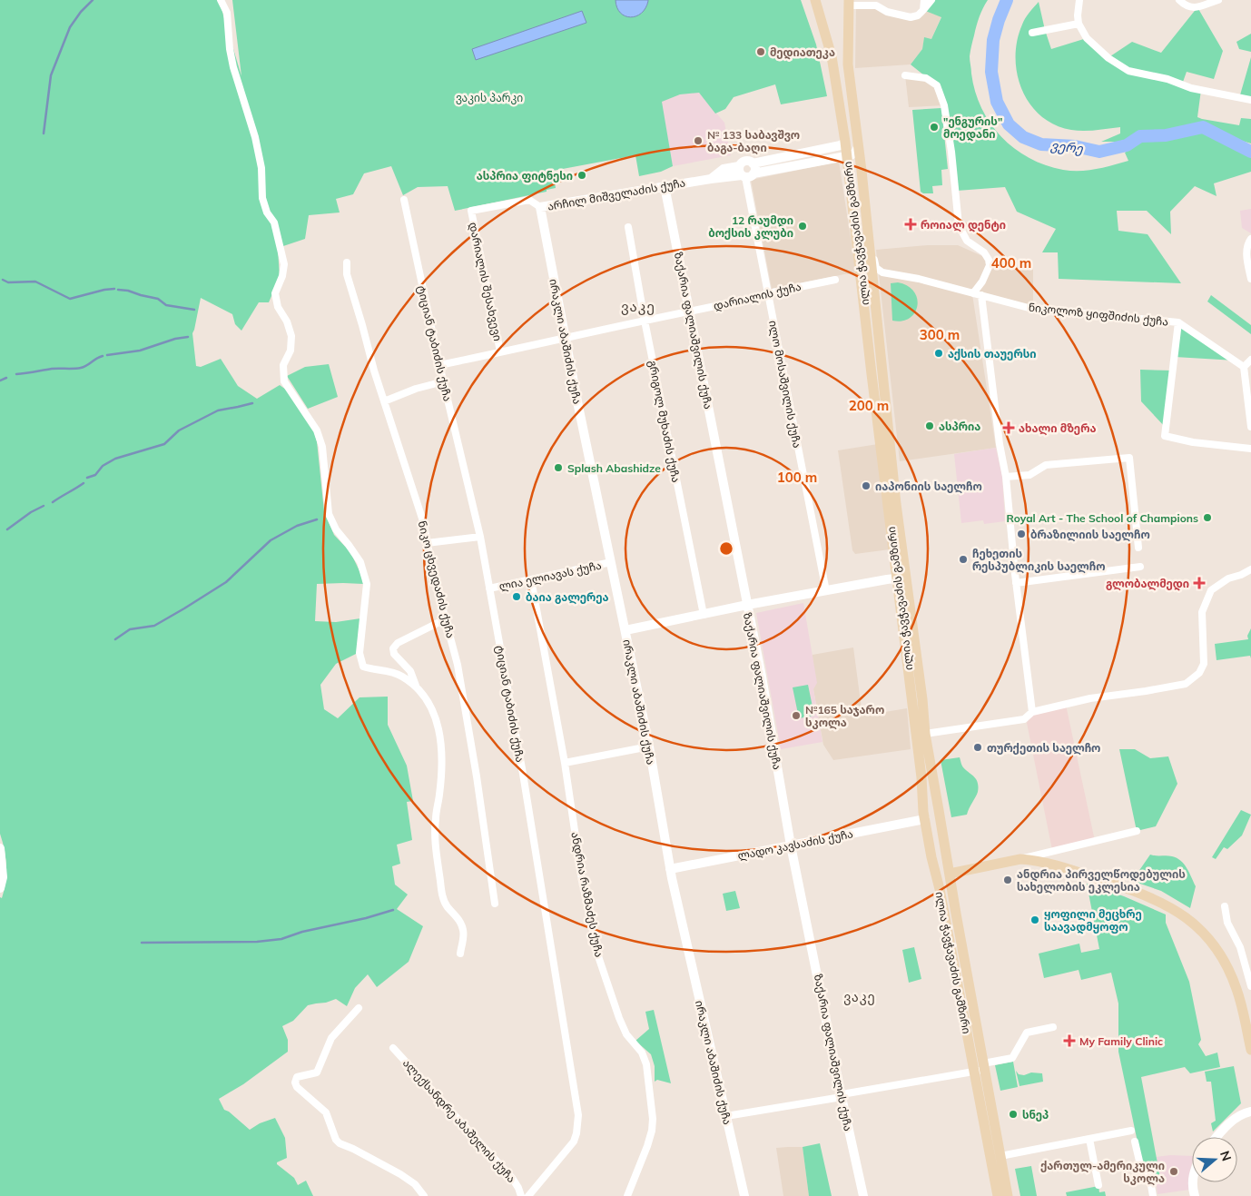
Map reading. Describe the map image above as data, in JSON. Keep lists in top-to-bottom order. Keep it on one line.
{"streets":{"main road":["ილია ჭავჭავაძის გამზირი"],"street":["არჩილ მიშველაძის ქუჩა","დარიალის შესახვევი","დარიალის ქუჩა","ნიკოლოზ ყიფშიძის ქუჩა","ზაქარია ფალიაშვილის ქუჩა","ირაკლი აბაშიძის ქუჩა","ტიციან ტაბიძის ქუჩა","ილო მოსაშვილის ქუჩა","გრიგოლ მუხაძის ქუჩა","ლია ელიავას ქუჩა","ნიკო ცხვედაძის ქუჩა","ლადო კავსაძის ქუჩა","ანდრია რაზმაძეს ქუჩა","ალექსანდრე აბაშელის ქუჩა"]},"crossings":[["არჩილ მიშველაძის ქუჩა","ილია ჭავჭავაძის გამზირი"],["არჩილ მიშველაძის ქუჩა","დარიალის შესახვევი"],["არჩილ მიშველაძის ქუჩა","ზაქარია ფალიაშვილის ქუჩა"],["არჩილ მიშველაძის ქუჩა","ირაკლი აბაშიძის ქუჩა"],["არჩილ მიშველაძის ქუჩა","ილო მოსაშვილის ქუჩა"],["ილია ჭავჭავაძის გამზირი","ლადო კავსაძის ქუჩა"],["დარიალის შესახვევი","დარიალის ქუჩა"],["დარიალის ქუჩა","ზაქარია ფალიაშვილის ქუჩა"],["დარიალის ქუჩა","ირაკლი აბაშიძის ქუჩა"],["დარიალის ქუჩა","ტიციან ტაბიძის ქუჩა"],["დარიალის ქუჩა","ილო მოსაშვილის ქუჩა"],["დარიალის ქუჩა","გრიგოლ მუხაძის ქუჩა"],["ზაქარია ფალიაშვილის ქუჩა","ლადო კავსაძის ქუჩა"],["ირაკლი აბაშიძის ქუჩა","ლია ელიავას ქუჩა"],["ირაკლი აბაშიძის ქუჩა","ლადო კავსაძის ქუჩა"],["ტიციან ტაბიძის ქუჩა","ლია ელიავას ქუჩა"],["ლია ელიავას ქუჩა","ანდრია რაზმაძეს ქუჩა"]],"districts":["ვაკე","ვაკე"],"water":["ვერე"],"parks":["ვაკის პარკი"],"places":{"other":["მედიათეკა","\"ენგურის\" მოედანი","№ 133 საბავშვო ბაგა-ბაღი","ასპრია ფიტნესი","12 რაუმდი ბოქსის კლუბი","აქსის თაუერსი","ასპრია","Splash Abashidze","იაპონიის საელჩო","Royal Art - The School of Champions","ბრაზილიის საელჩო","ჩეხეთის რესპუბლიკის საელჩო","ბაია გალერეა","№165 საჯარო სკოლა","თურქეთის საელჩო","ანდრია პირველწოდებულის სახელობის ეკლესია","ყოფილი მეცხრე საავადმყოფო","სნეპ","ქართულ-ამერიკული სკოლა"],"health":["როიალ დენტი","ახალი მზერა","გლობალმედი","My Family Clinic"]},"north":"right","rings":["400 m","300 m","200 m","100 m"]}
